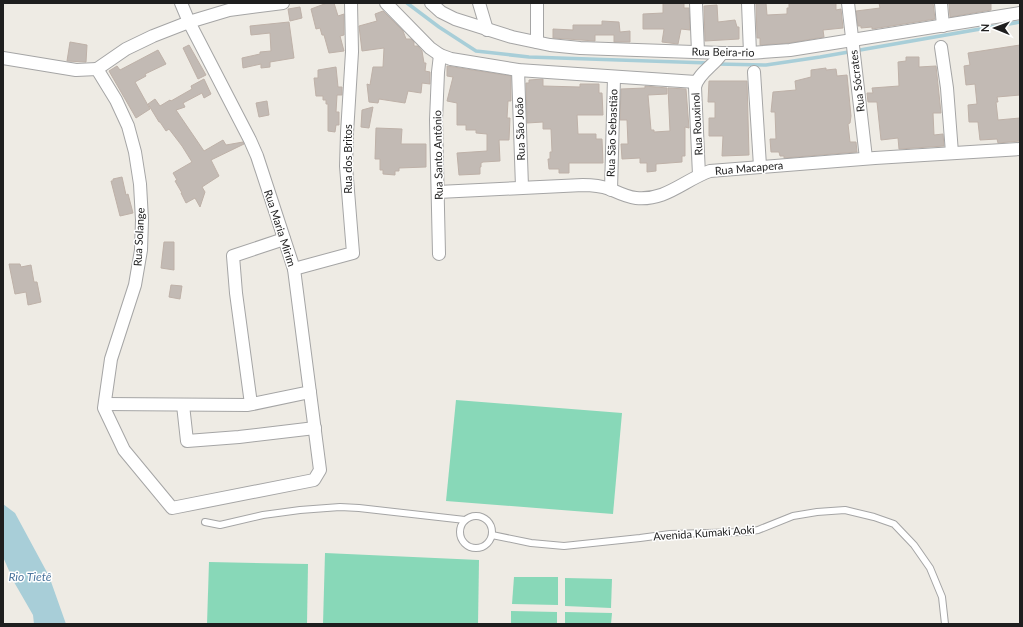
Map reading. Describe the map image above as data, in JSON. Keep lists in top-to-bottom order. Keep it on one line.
{"streets":{"street":["Rua Beira-rio","Rua Sócrates","Rua Rouxinol","Rua São João","Rua São Sebastião","Rua Santo Antônio","Rua dos Britos","Rua Macapera","Rua Maria Mirim","Rua Solange"],"lane":["Avenida Kumaki Aoki"]},"crossings":[["Rua Beira-rio","Rua Sócrates"],["Rua Beira-rio","Rua Rouxinol"],["Rua Sócrates","Rua Macapera"],["Rua Rouxinol","Rua Macapera"],["Rua São João","Rua Macapera"],["Rua São Sebastião","Rua Macapera"],["Rua Santo Antônio","Rua Macapera"],["Rua dos Britos","Rua Maria Mirim"],["Rua Maria Mirim","Rua Solange"]],"water":["Rio Tietê"],"north":"left"}
